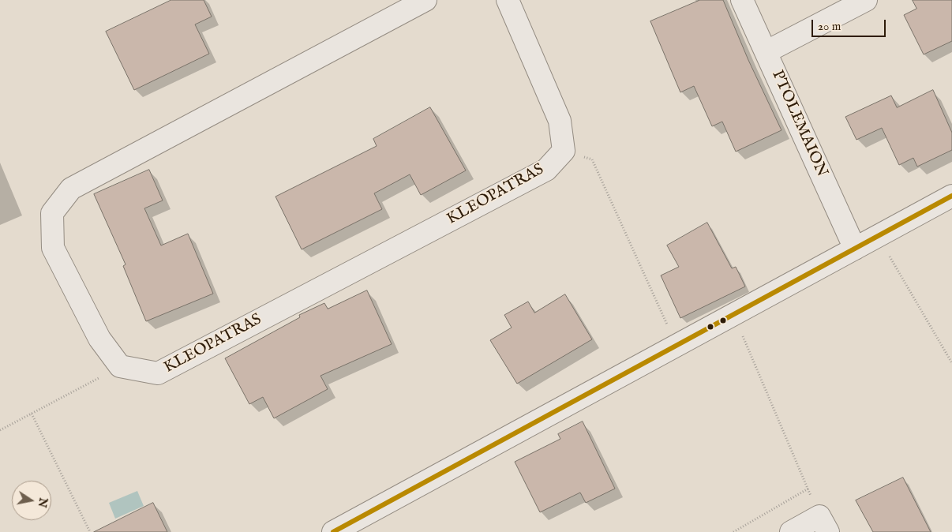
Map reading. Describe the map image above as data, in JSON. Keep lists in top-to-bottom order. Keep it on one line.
{"streets":{"street":["PTOLEMAION","KLEOPATRAS"]},"scale_bar":"20 m","north":"right"}
